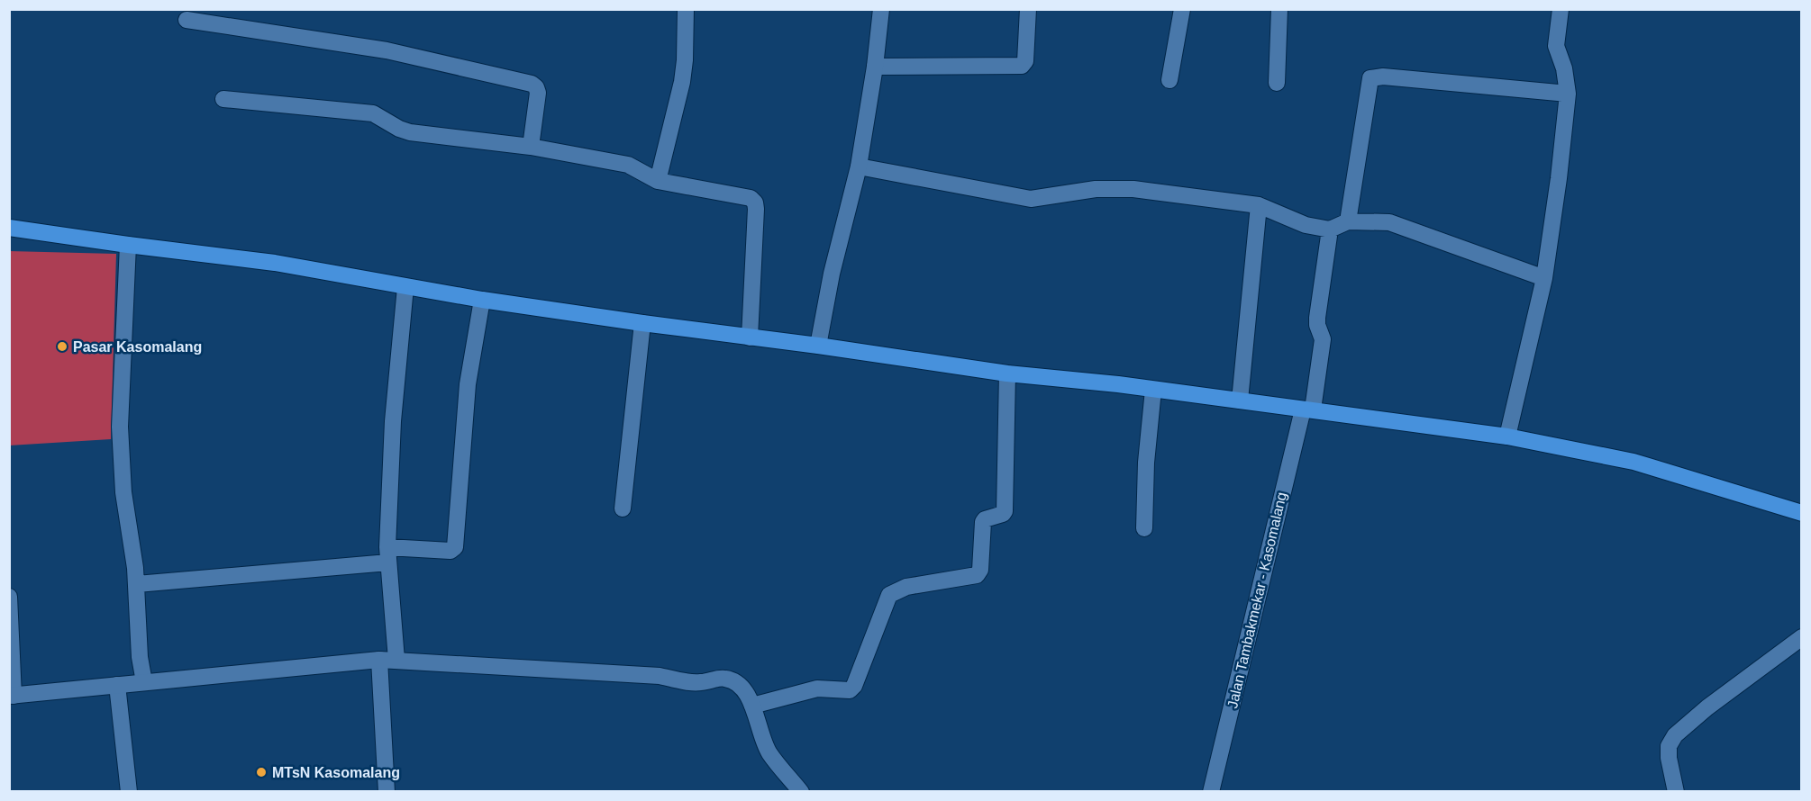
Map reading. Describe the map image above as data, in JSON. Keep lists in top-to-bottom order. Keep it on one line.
{"streets":{"street":["Jalan Tambakmekar - Kasomalang"]},"places":["Pasar Kasomalang","MTsN Kasomalang"]}
